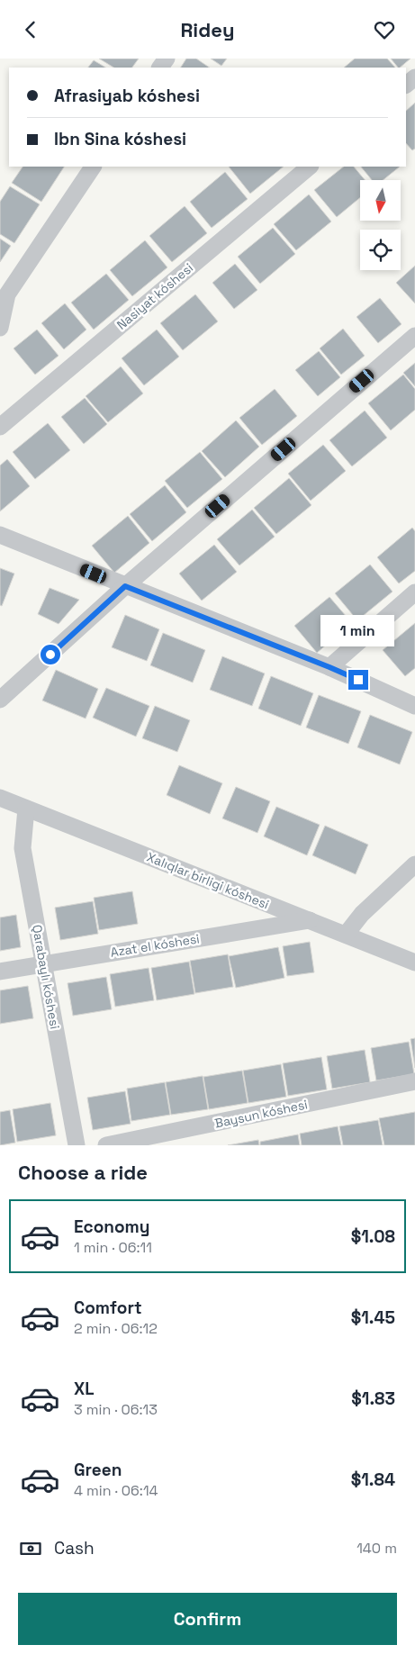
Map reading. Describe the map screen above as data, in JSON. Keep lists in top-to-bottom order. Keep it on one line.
{"streets":{"street":["Nasiyat kóshesi","Xalıqlar birligi kóshesi","Azat el kóshesi","Qarabaylı kóshesi","Baysun kóshesi"]},"crossings":[["Xalıqlar birligi kóshesi","Azat el kóshesi"],["Xalıqlar birligi kóshesi","Qarabaylı kóshesi"],["Azat el kóshesi","Qarabaylı kóshesi"]],"north":"bottom","page":{"header":"Ridey","banner":["Afrasiyab kóshesi","Ibn Sina kóshesi"],"bubble":"1 min","heading":"Choose a ride","list":[{"name":"Economy","note":"1 min · 06:11","value":"$1.08"},{"name":"Comfort","note":"2 min · 06:12","value":"$1.45"},{"name":"XL","note":"3 min · 06:13","value":"$1.83"},{"name":"Green","note":"4 min · 06:14","value":"$1.84"}],"pay":["Cash","140 m"],"buttons":"Confirm"}}
